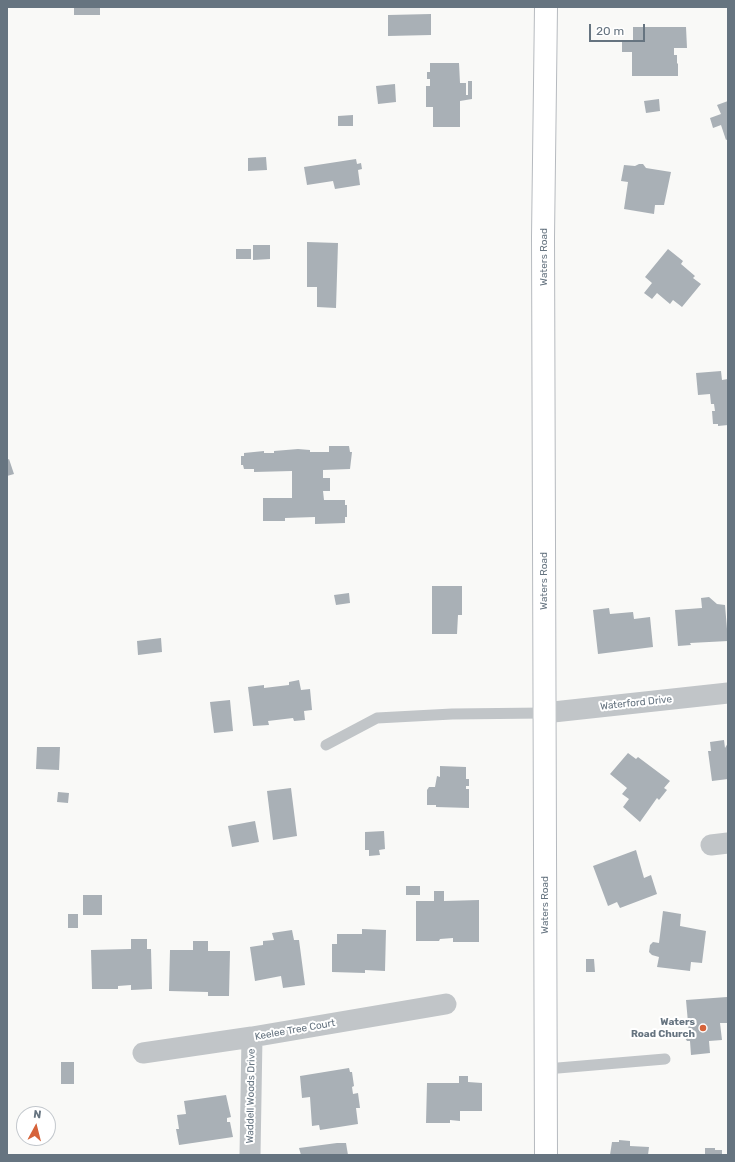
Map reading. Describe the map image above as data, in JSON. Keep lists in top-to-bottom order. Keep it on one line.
{"streets":{"street":["Waters Road","Waterford Drive","Keelee Tree Court","Waddell Woods Drive"]},"crossings":[["Waters Road","Waterford Drive"],["Keelee Tree Court","Waddell Woods Drive"]],"places":["Waters Road Church"],"scale_bar":"20 m","north":"top"}
